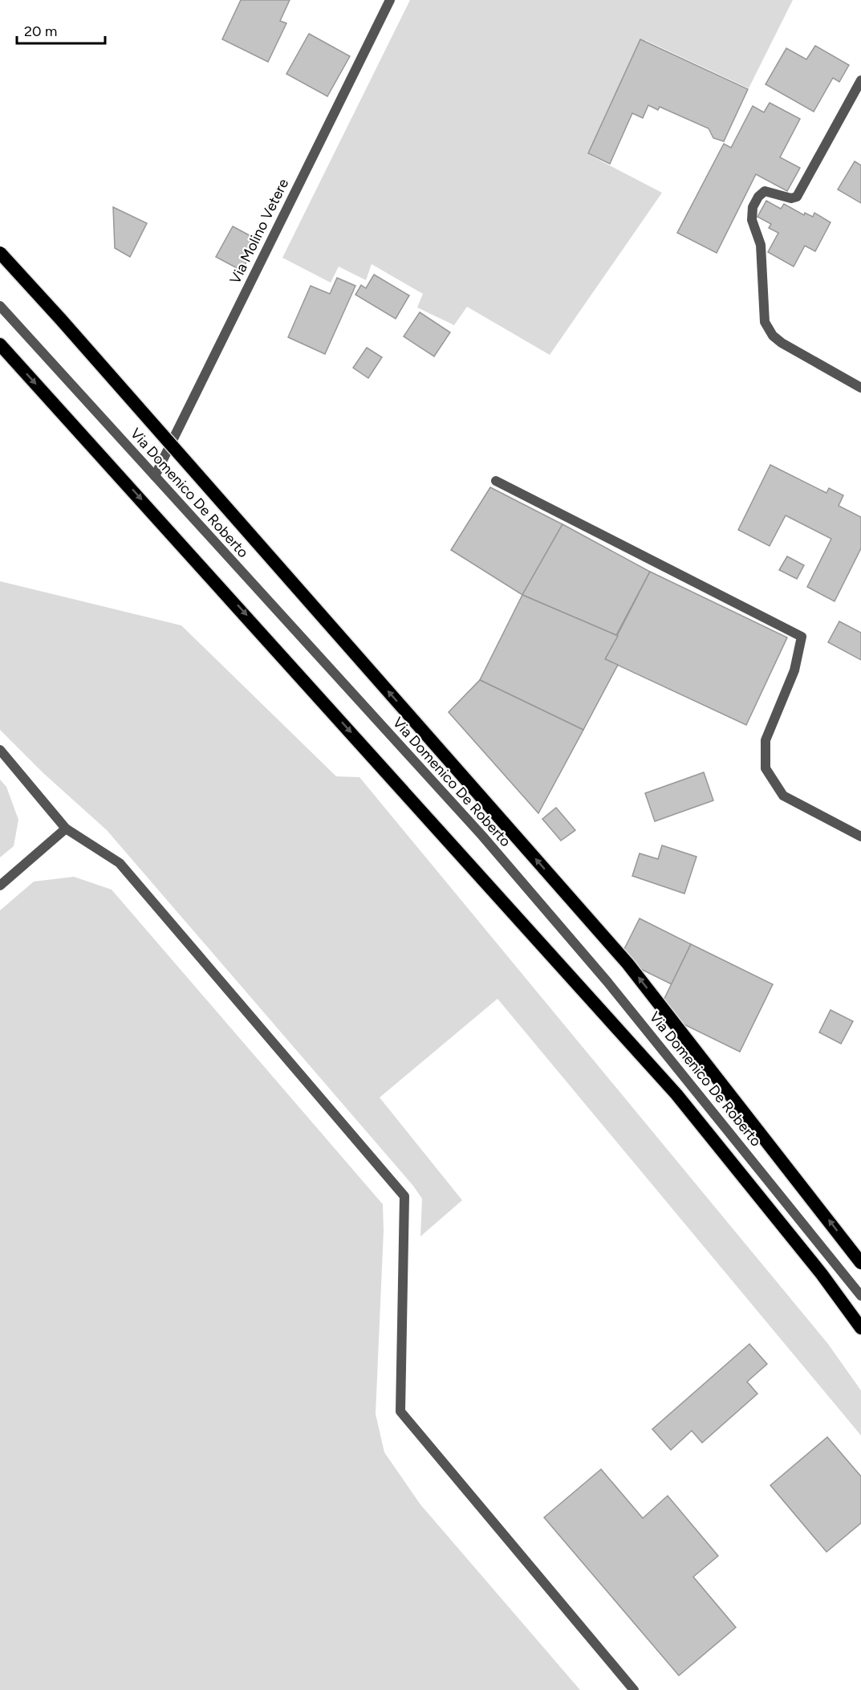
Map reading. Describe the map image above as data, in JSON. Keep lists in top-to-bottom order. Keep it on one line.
{"streets":{"street":["Via Molino Vetere","Via Domenico De Roberto"]},"crossings":[["Via Molino Vetere","Via Domenico De Roberto"]],"scale_bar":"20 m"}
